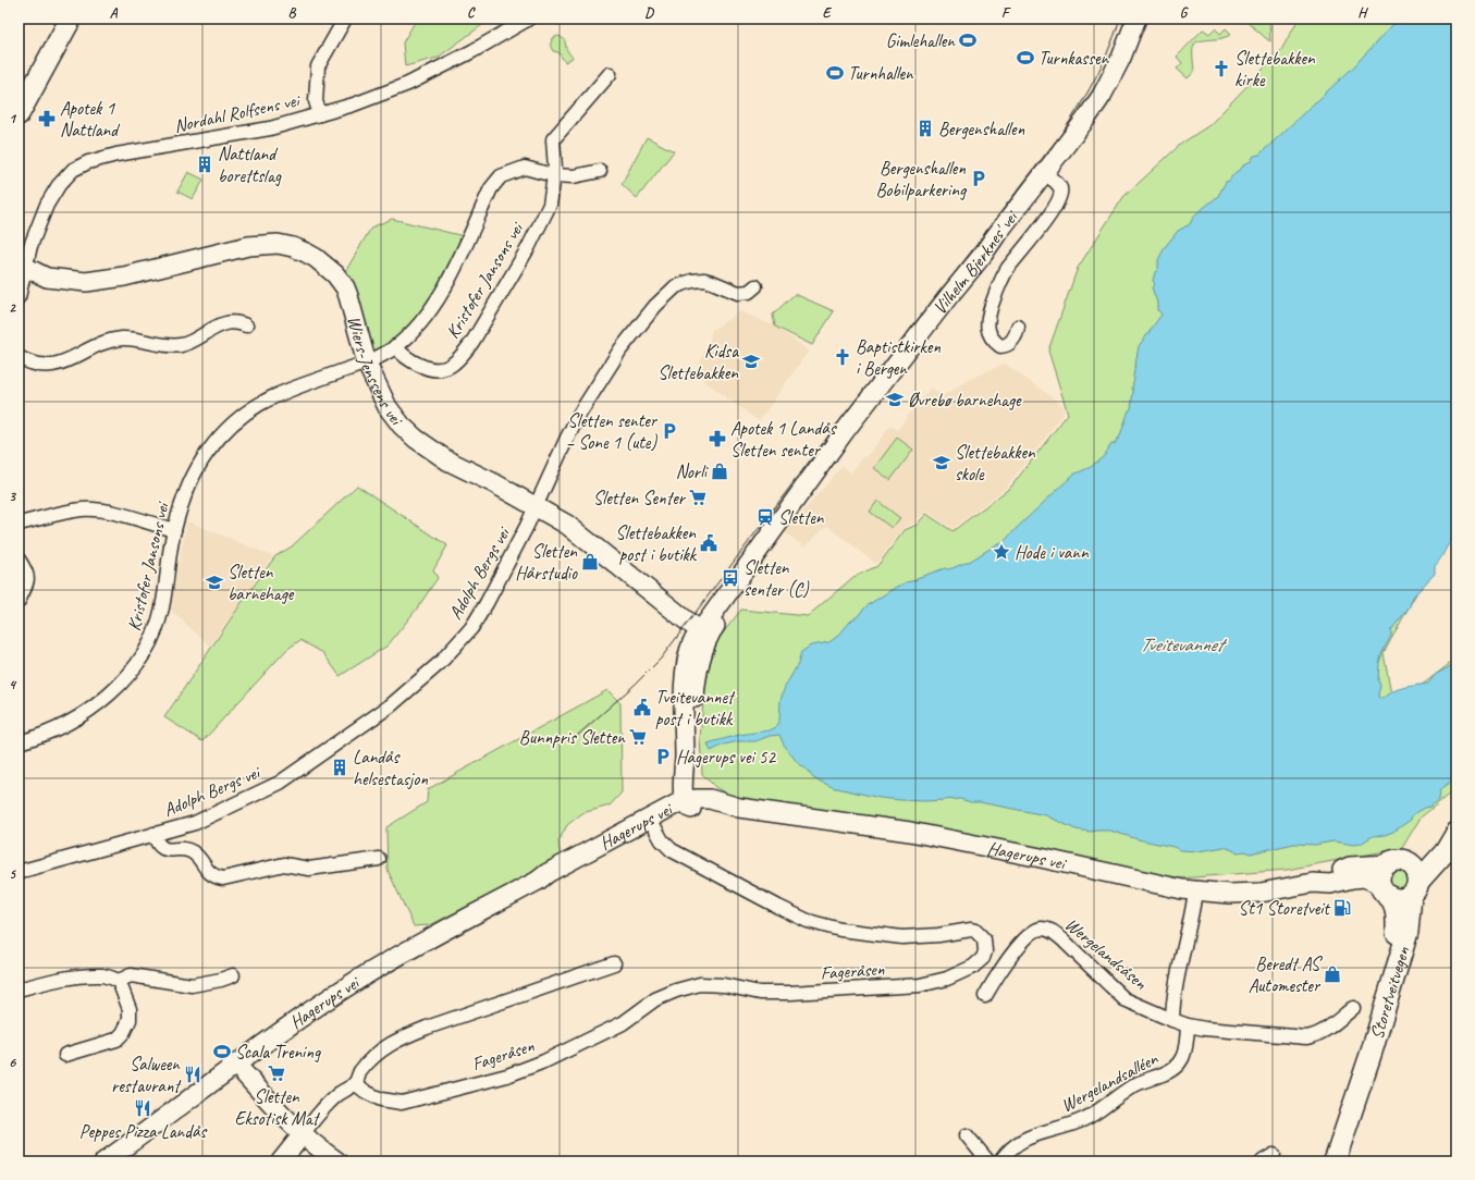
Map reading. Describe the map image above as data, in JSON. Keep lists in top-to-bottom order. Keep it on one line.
{"streets":{"main road":["Vilhelm Bjerknes' vei","Wiers-Jenssens vei","Hagerups vei","Storetveitvegen"],"street":["Nordahl Rolfsens vei","Kristofer Jansons vei","Adolph Bergs vei","Wergelandsåsen","Fageråsen","Wergelandsalléen"]},"crossings":[["Nordahl Rolfsens vei","Wiers-Jenssens vei"],["Vilhelm Bjerknes' vei","Wiers-Jenssens vei"],["Vilhelm Bjerknes' vei","Hagerups vei"],["Kristofer Jansons vei","Wiers-Jenssens vei"],["Wiers-Jenssens vei","Adolph Bergs vei"],["Hagerups vei","Fageråsen"],["Hagerups vei","Storetveitvegen"],["Wergelandsåsen","Wergelandsalléen"]],"water":["Tveitevannet"],"places":{"sports":["Gimlehallen","Turnkassen","Turnhallen","Scala Trening"],"church":["Slettebakken kirke","Baptistkirken i Bergen"],"pharmacy":["Apotek 1 Nattland","Apotek 1 Landås Sletten senter"],"building":["Bergenshallen","Nattland borettslag","Landås helsestasjon"],"parking":["Bergenshallen Bobilparkering","Sletten senter – Sone 1 (ute)","Hagerups vei 52"],"school or university":["Kidsa Slettebakken","Øvrebø barnehage","Slettebakken skole","Sletten barnehage"],"shop":["Norli","Sletten Hårstudio","Beredt AS Automester"],"supermarket":["Sletten Senter","Bunnpris Sletten","Sletten Eksotisk Mat"],"station":["Sletten"],"public building":["Slettebakken post i butikk","Tveitevannet post i butikk"],"place":["Hode i vann"],"bus stop":["Sletten senter (C)"],"fuel station":["St1 Storetveit"],"restaurant":["Salween restaurant","Peppes Pizza Landås"]},"grid":{"columns":["A","B","C","D","E","F","G","H"],"rows":["1","2","3","4","5","6"]}}
